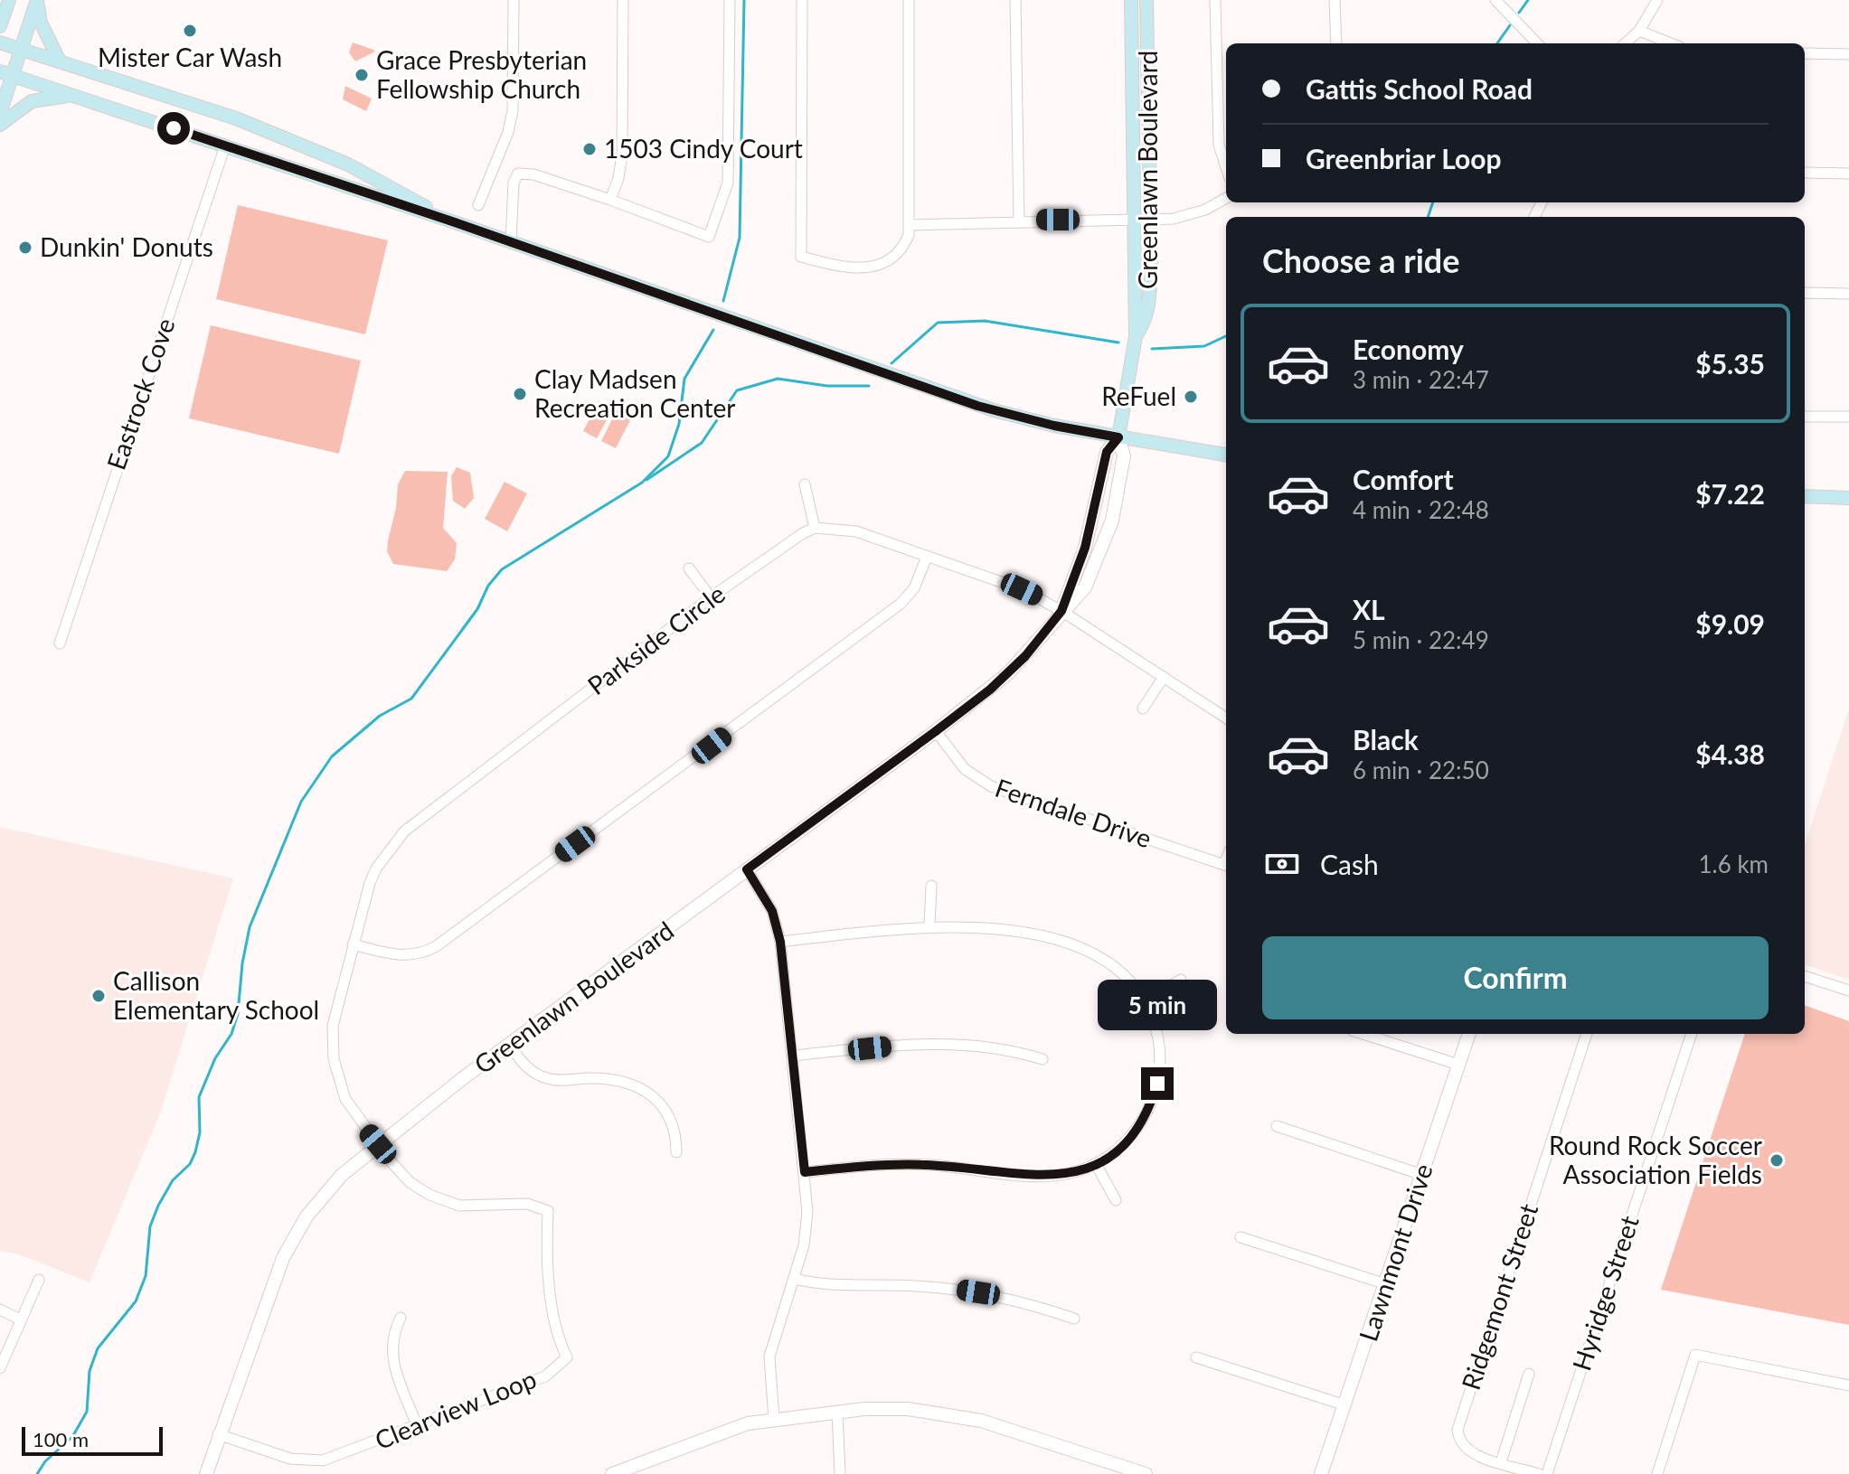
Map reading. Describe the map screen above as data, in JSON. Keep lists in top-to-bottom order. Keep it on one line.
{"streets":{"main road":["Greenlawn Boulevard"],"street":["Eastrock Cove","Parkside Circle","Ferndale Drive","Lawnmont Drive","Hyridge Street","Ridgemont Street","Clearview Loop"]},"crossings":[["Greenlawn Boulevard","Parkside Circle"],["Greenlawn Boulevard","Ferndale Drive"],["Greenlawn Boulevard","Clearview Loop"],["Parkside Circle","Clearview Loop"]],"places":["Mister Car Wash","Grace Presbyterian Fellowship Church","1503 Cindy Court","Dunkin' Donuts","Clay Madsen Recreation Center","ReFuel","Callison Elementary School","Round Rock Soccer Association Fields"],"scale_bar":"100 m","page":{"banner":["Gattis School Road","Greenbriar Loop"],"heading":"Choose a ride","list":[{"name":"Economy","note":"3 min · 22:47","value":"$5.35"},{"name":"Comfort","note":"4 min · 22:48","value":"$7.22"},{"name":"XL","note":"5 min · 22:49","value":"$9.09"},{"name":"Black","note":"6 min · 22:50","value":"$4.38"}],"pay":["Cash","1.6 km"],"buttons":"Confirm","bubble":"5 min","scale":"100 m"}}
